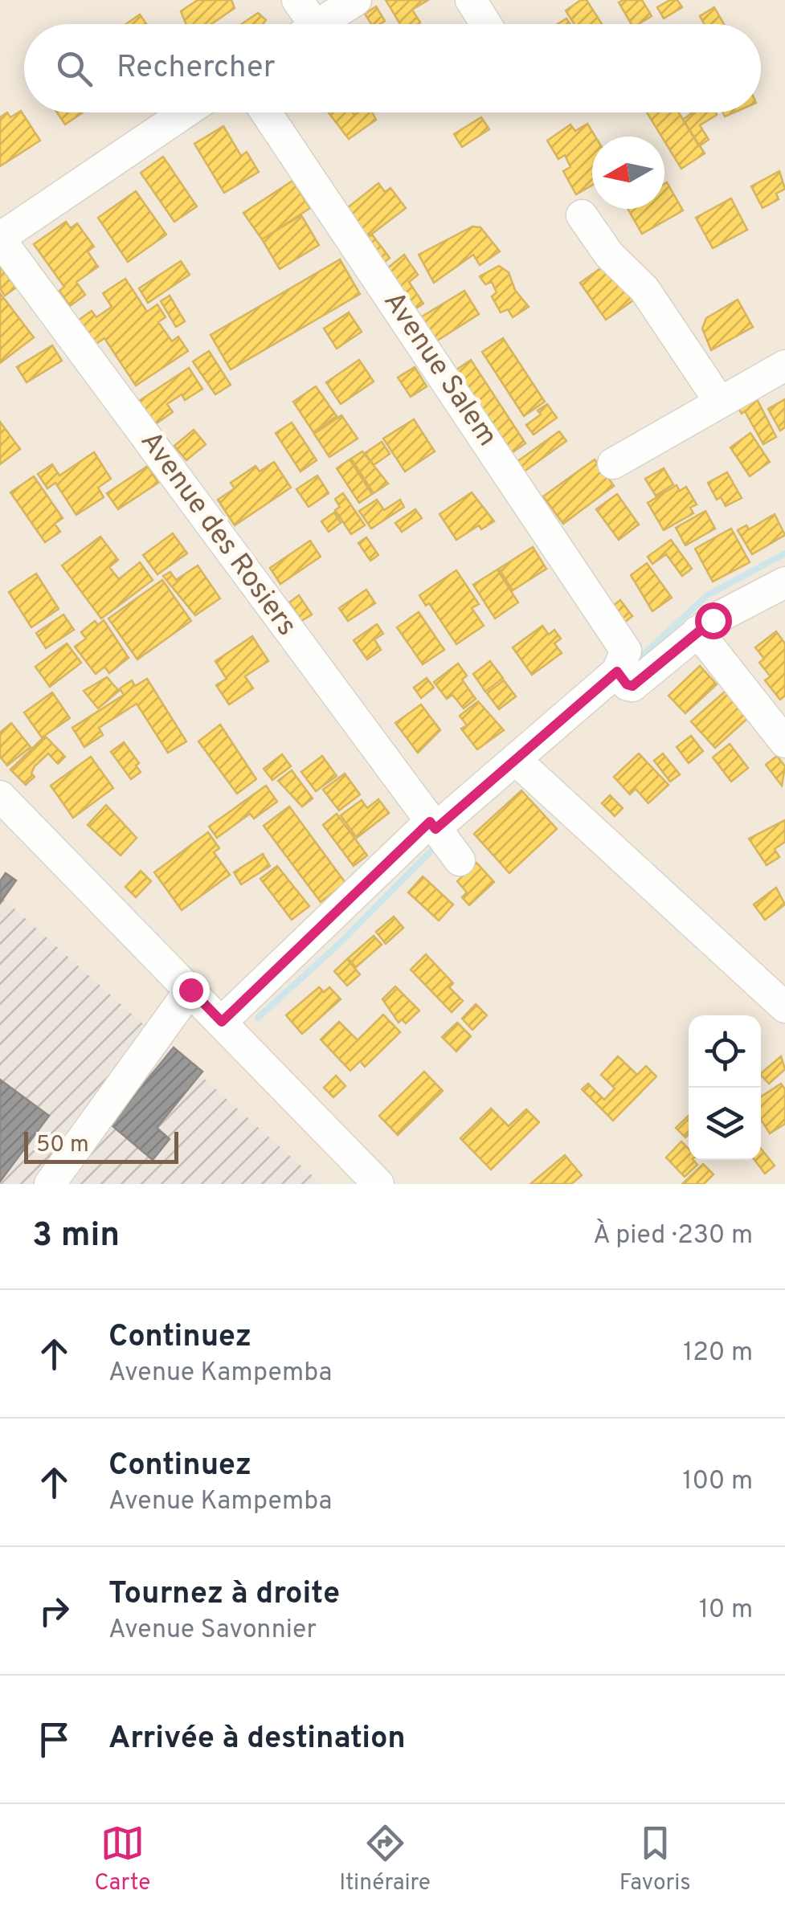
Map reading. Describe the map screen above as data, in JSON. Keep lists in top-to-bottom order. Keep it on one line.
{"streets":{"street":["Avenue Salem","Avenue des Rosiers"]},"scale_bar":"50 m","north":"left","page":{"search":"Rechercher","scale":"50 m","heading":["3 min","À pied · 230 m"],"list":[["Continuez","Avenue Kampemba","120 m"],["Continuez","Avenue Kampemba","100 m"],["Tournez à droite","Avenue Savonnier","10 m"],"Arrivée à destination"],"nav":["Carte","Itinéraire","Favoris"]}}
